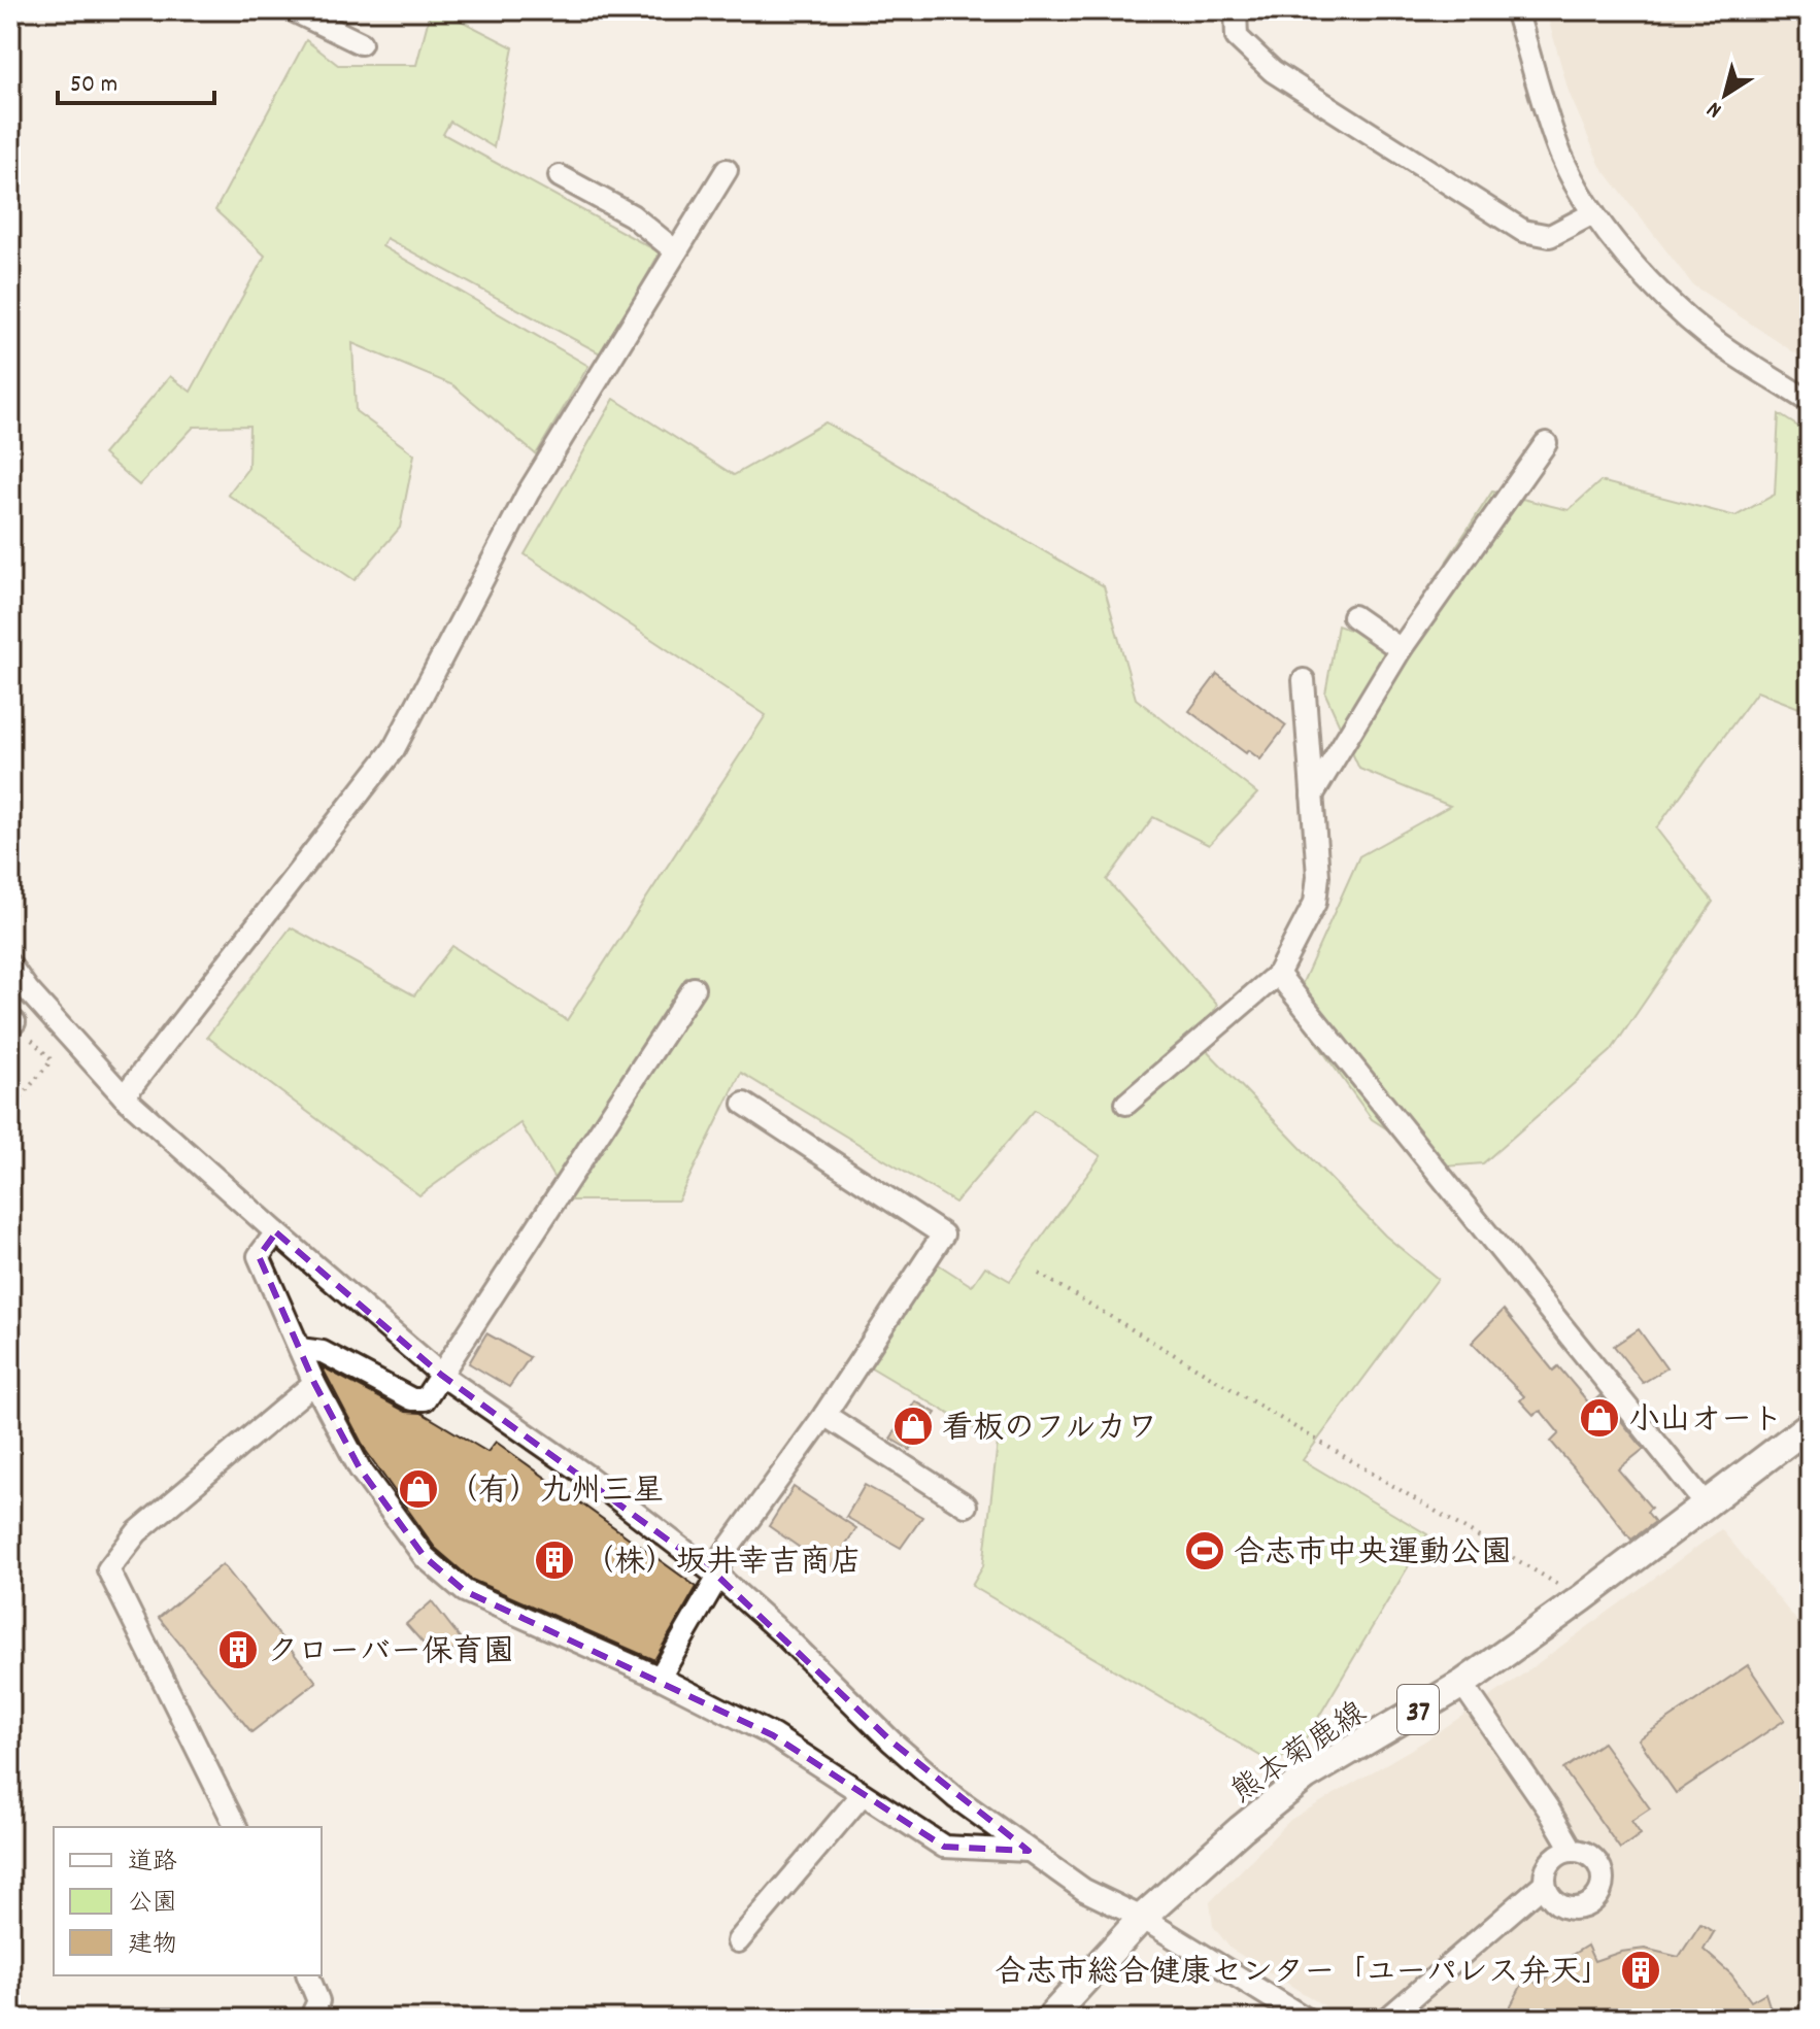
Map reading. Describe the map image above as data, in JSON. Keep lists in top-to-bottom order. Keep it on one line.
{"streets":{"main road":["37","熊本菊鹿線"]},"places":{"shop":["小山オート","看板のフルカワ","（有）九州三星"],"sports":["合志市中央運動公園"],"building":["（株）坂井幸吉商店","クローバー保育園","合志市総合健康センター「ユーパレス弁天」"]},"legend":["道路","公園","建物"],"scale_bar":"50 m","north":"bottom left"}
